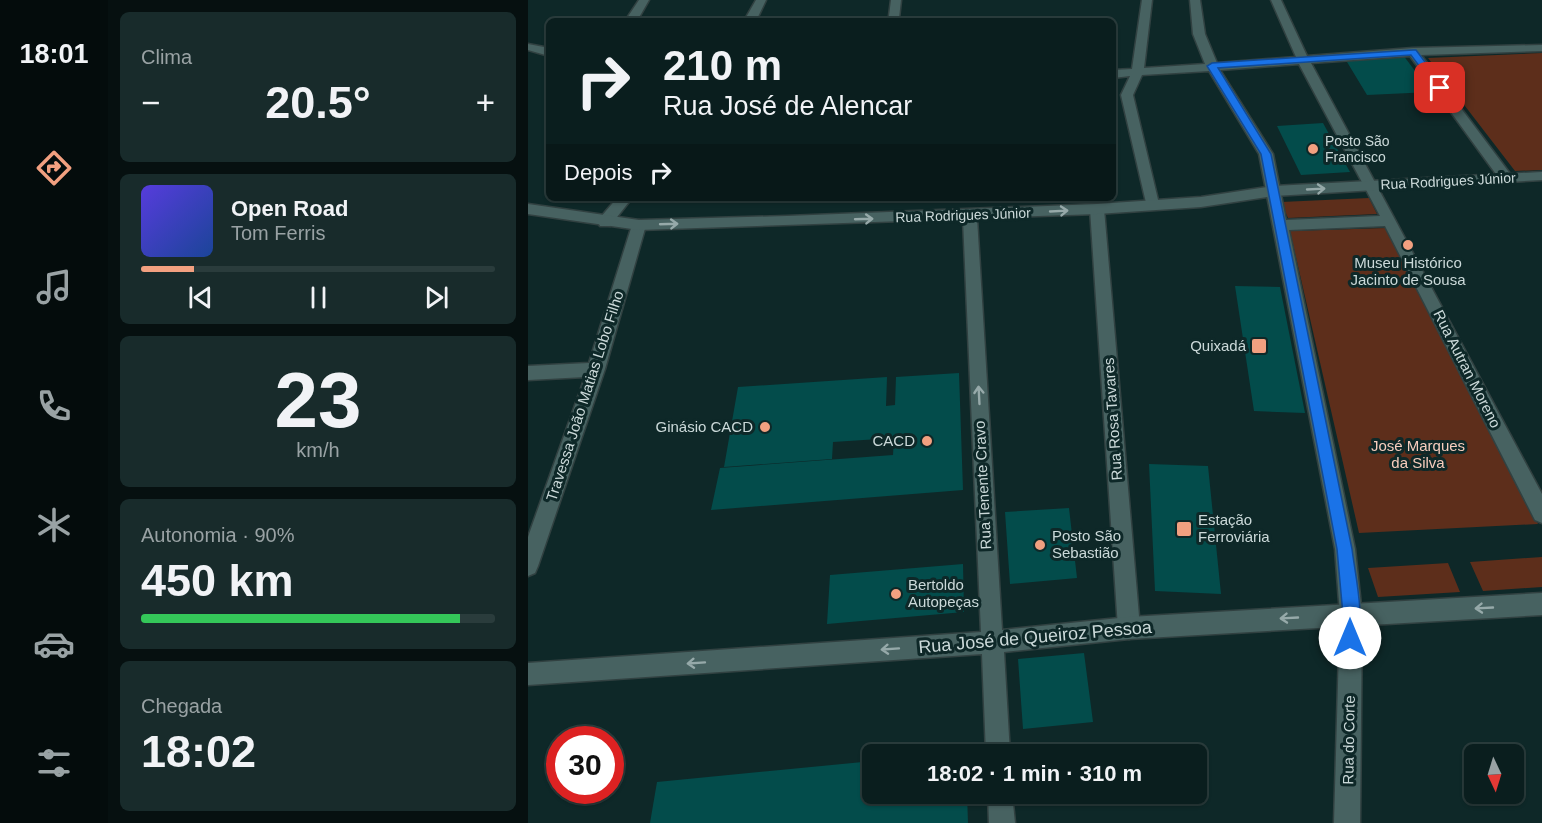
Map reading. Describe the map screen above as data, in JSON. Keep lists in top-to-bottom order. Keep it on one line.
{"streets":{"street":["Rua Rodrigues Júnior","Rua Autran Moreno","Travessa João Matias Lobo Filho","Rua Rosa Tavares","Rua Tenente Cravo","Rua José de Queiroz Pessoa","Rua do Corte"]},"crossings":[["Rua Rodrigues Júnior","Rua Autran Moreno"],["Rua Rodrigues Júnior","Travessa João Matias Lobo Filho"],["Rua Rodrigues Júnior","Rua Rosa Tavares"],["Rua Rodrigues Júnior","Rua Tenente Cravo"],["Rua Rodrigues Júnior","Rua do Corte"],["Rua Rosa Tavares","Rua José de Queiroz Pessoa"],["Rua Tenente Cravo","Rua José de Queiroz Pessoa"],["Rua José de Queiroz Pessoa","Rua do Corte"]],"one_way":["Rua Tenente Cravo","Rua José de Queiroz Pessoa"],"parks":["José Marques da Silva"],"places":{"other":["Posto São Francisco","Museu Histórico Jacinto de Sousa","Ginásio CACD","CACD","Posto São Sebastião","Bertoldo Autopeças"],"transit":["Quixadá","Estação Ferroviária"]},"north":"bottom","page":{"tabs":"18:01","tile":["Clima",["23","km/h"],["Autonomia · 90%","450 km"],["Chegada","18:02"]],"turn":["210 m","Rua José de Alencar"],"heat":["−","20.5°","+"],"then":"Depois","song":["Open Road","Tom Ferris"],"limit":"30","trip":"18:02 · 1 min · 310 m"}}
